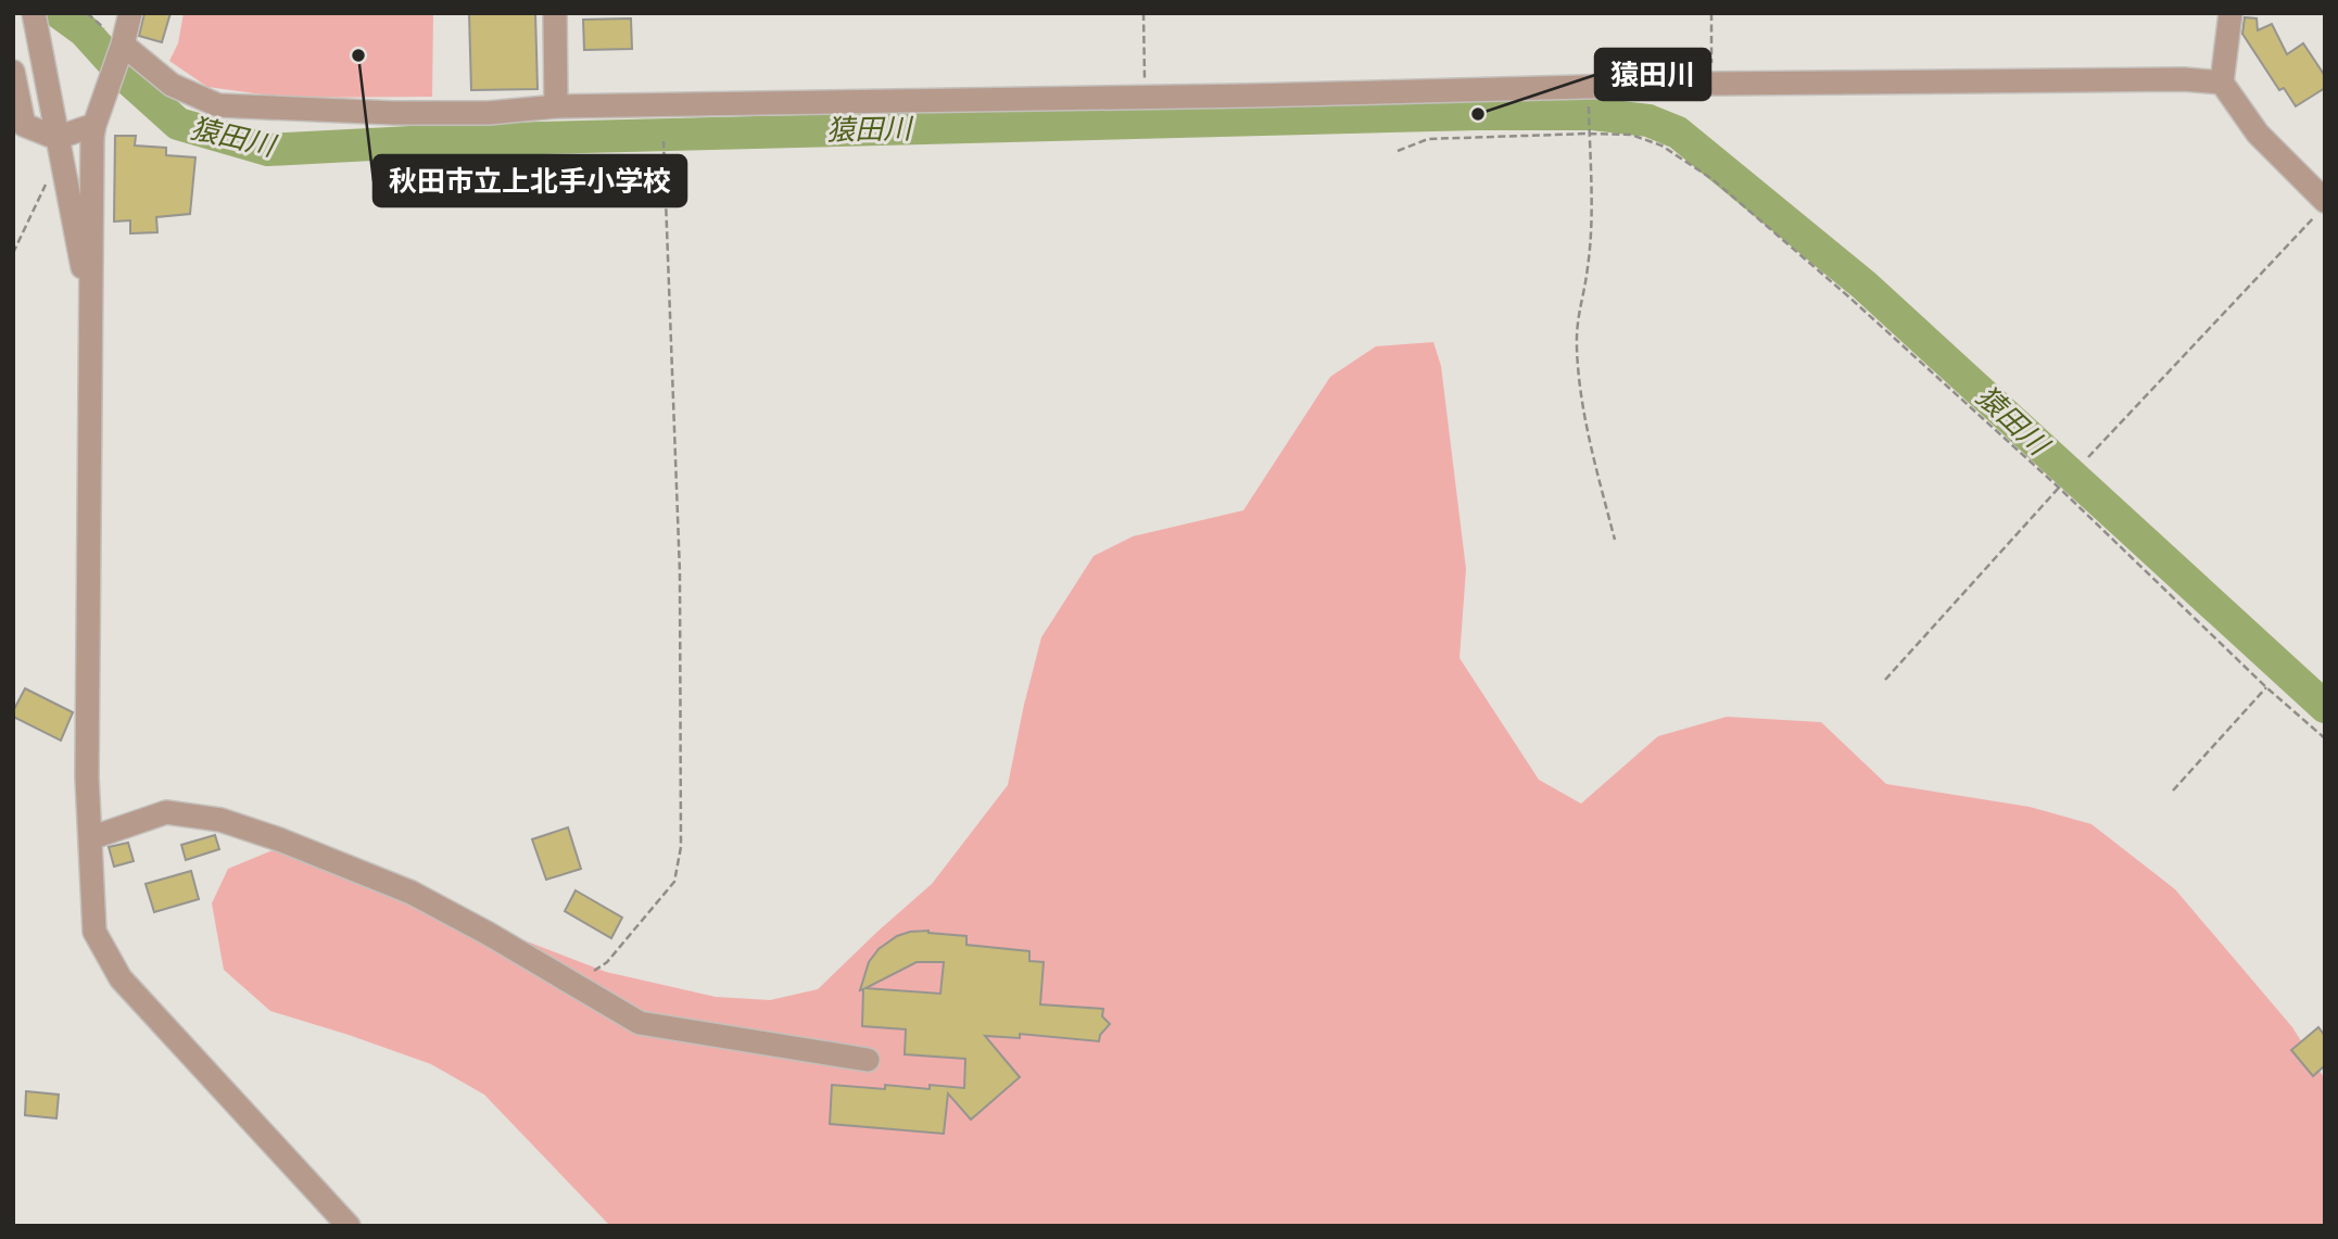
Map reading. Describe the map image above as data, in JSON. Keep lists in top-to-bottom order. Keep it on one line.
{"water":["猿田川"],"places":["秋田市立上北手小学校","猿田川"]}
